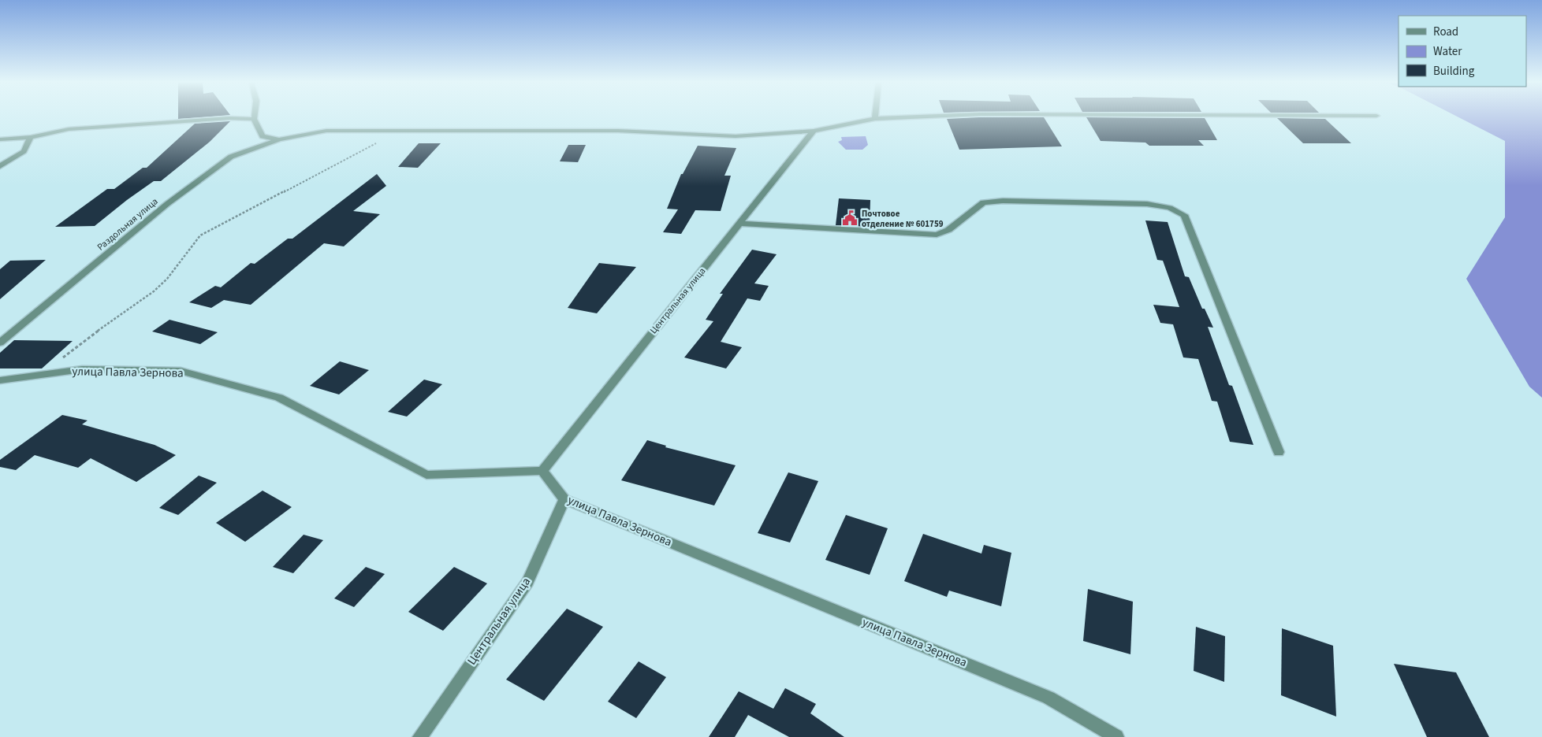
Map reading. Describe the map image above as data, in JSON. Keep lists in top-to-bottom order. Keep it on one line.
{"streets":{"street":["Раздольная улица","Центральная улица","улица Павла Зернова"]},"crossings":[["Раздольная улица","Центральная улица"],["Центральная улица","улица Павла Зернова"]],"places":{"public building":["Почтовое отделение № 601759"]},"legend":["Road","Water","Building"]}
